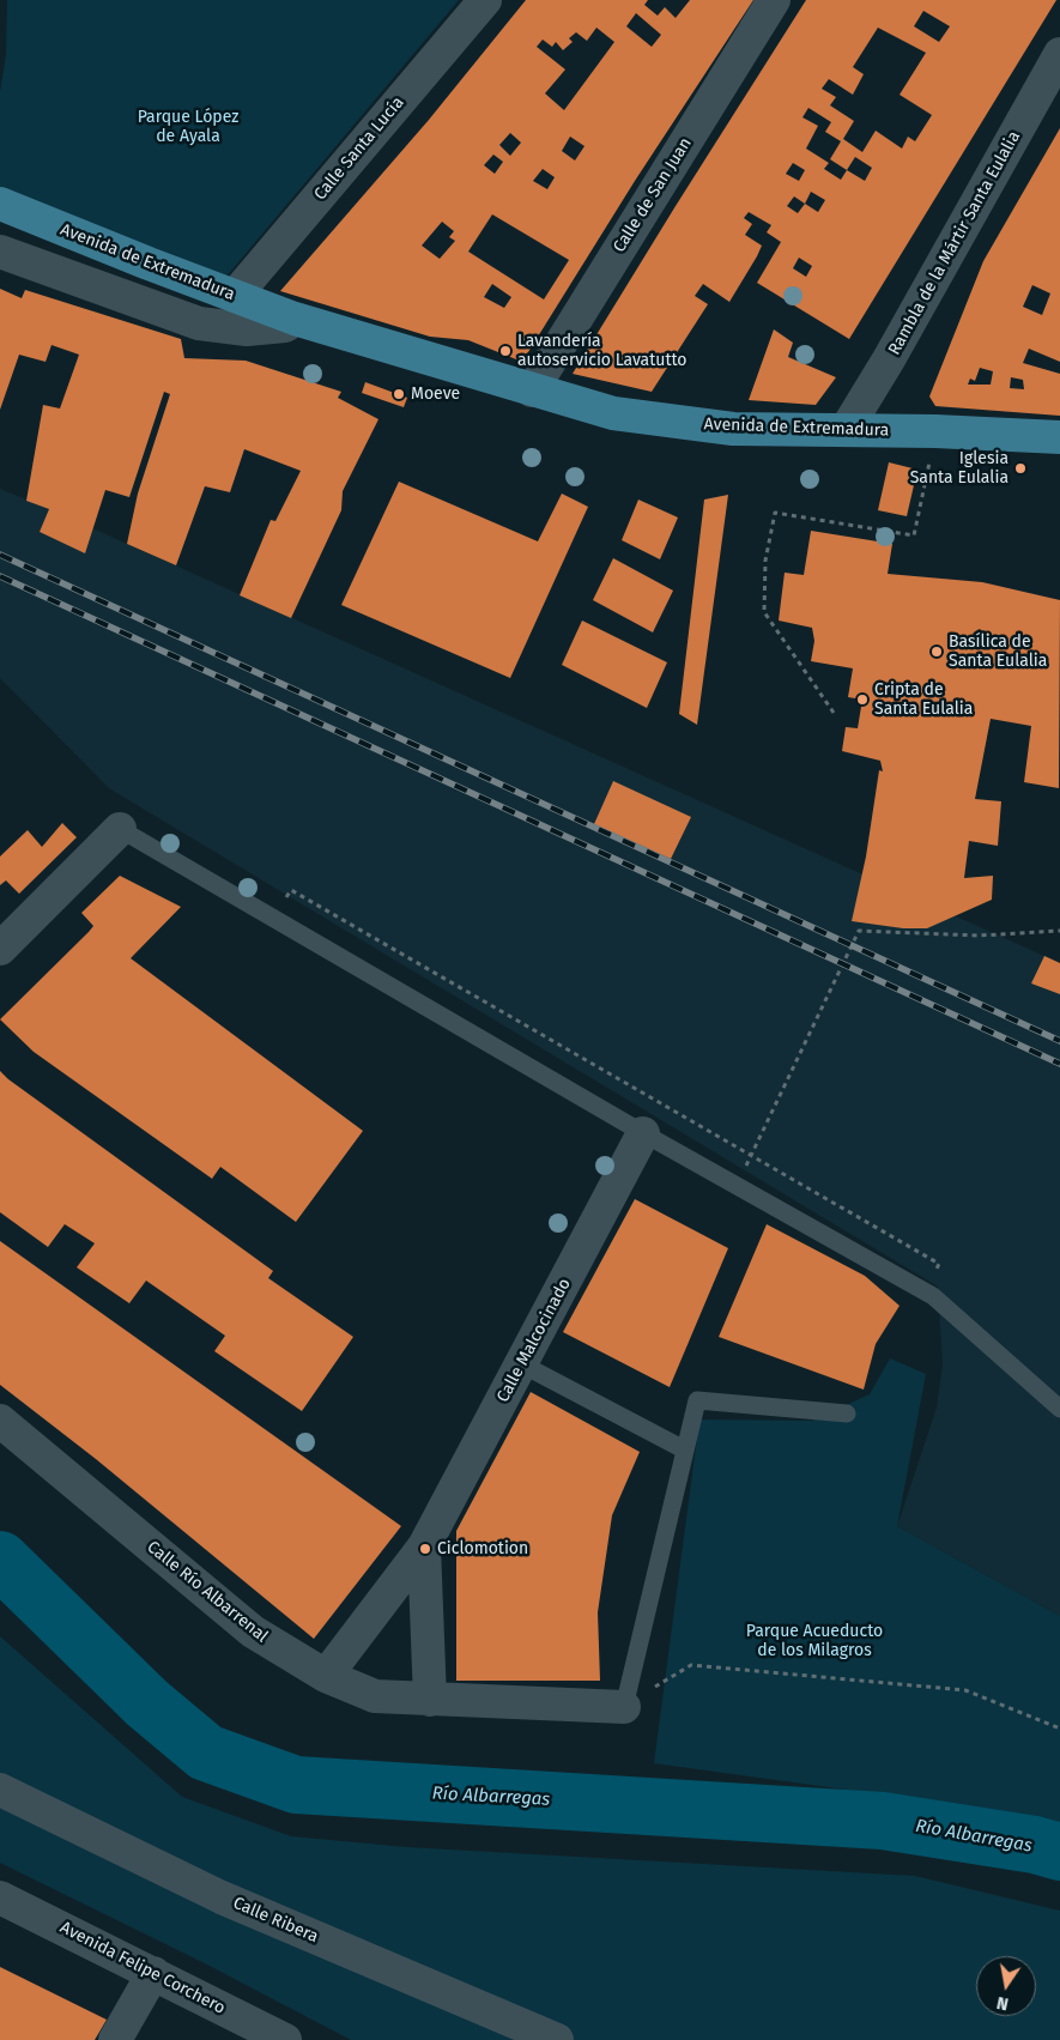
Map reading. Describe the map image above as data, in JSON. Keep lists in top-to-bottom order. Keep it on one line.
{"streets":{"main road":["Avenida de Extremadura"],"street":["Calle Santa Lucía","Calle de San Juan","Rambla de la Mártir Santa Eulalia","Calle Malcocinado","Calle Río Albarrenal","Calle Ribera","Avenida Felipe Corchero"]},"crossings":[["Calle Santa Lucía","Avenida de Extremadura"],["Calle de San Juan","Avenida de Extremadura"],["Rambla de la Mártir Santa Eulalia","Avenida de Extremadura"],["Calle Malcocinado","Calle Río Albarrenal"]],"water":["Río Albarregas"],"parks":["Parque López de Ayala","Parque Acueducto de los Milagros"],"places":["Lavandería autoservicio Lavatutto","Moeve","Iglesia Santa Eulalia","Basílica de Santa Eulalia","Cripta de Santa Eulalia","Ciclomotion"],"north":"bottom"}
